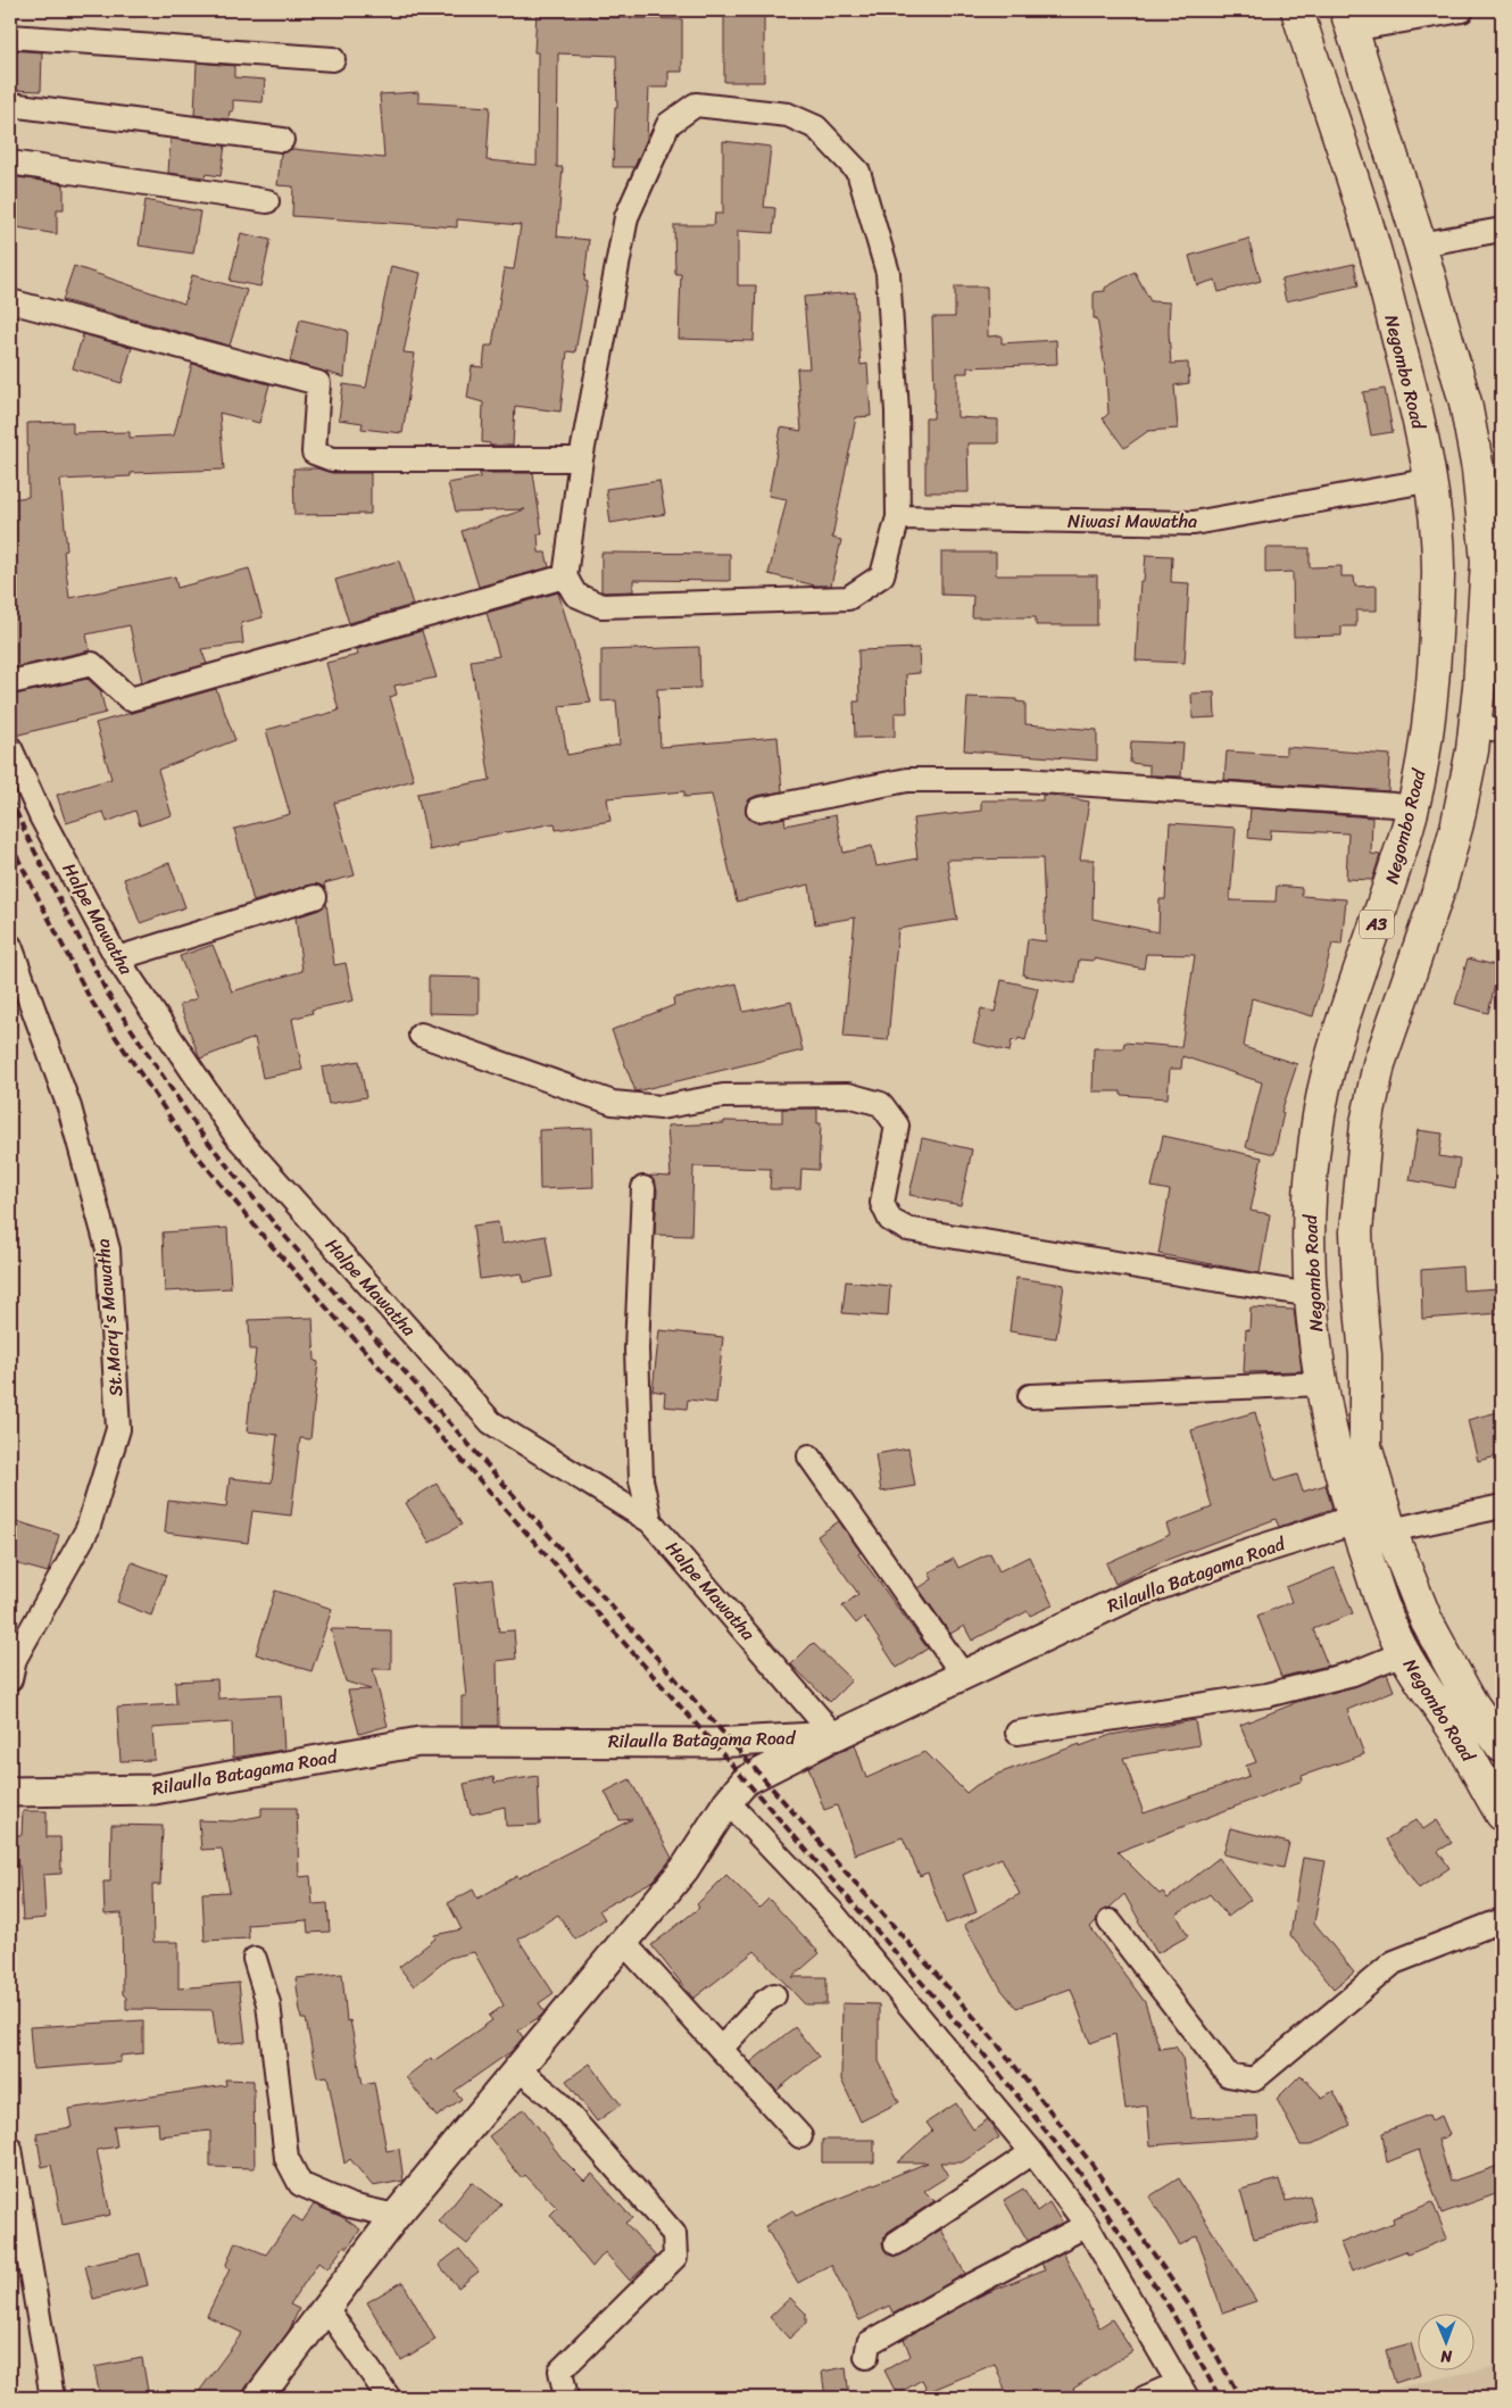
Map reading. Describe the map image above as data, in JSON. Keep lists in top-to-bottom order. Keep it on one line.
{"streets":{"highway":["Negombo Road","A3"],"street":["Niwasi Mawatha","Halpe Mawatha","St.Mary's Mawatha","Rilaulla Batagama Road"]},"crossings":[["Negombo Road","Niwasi Mawatha"],["Negombo Road","Rilaulla Batagama Road"],["Halpe Mawatha","Rilaulla Batagama Road"]],"north":"bottom"}
